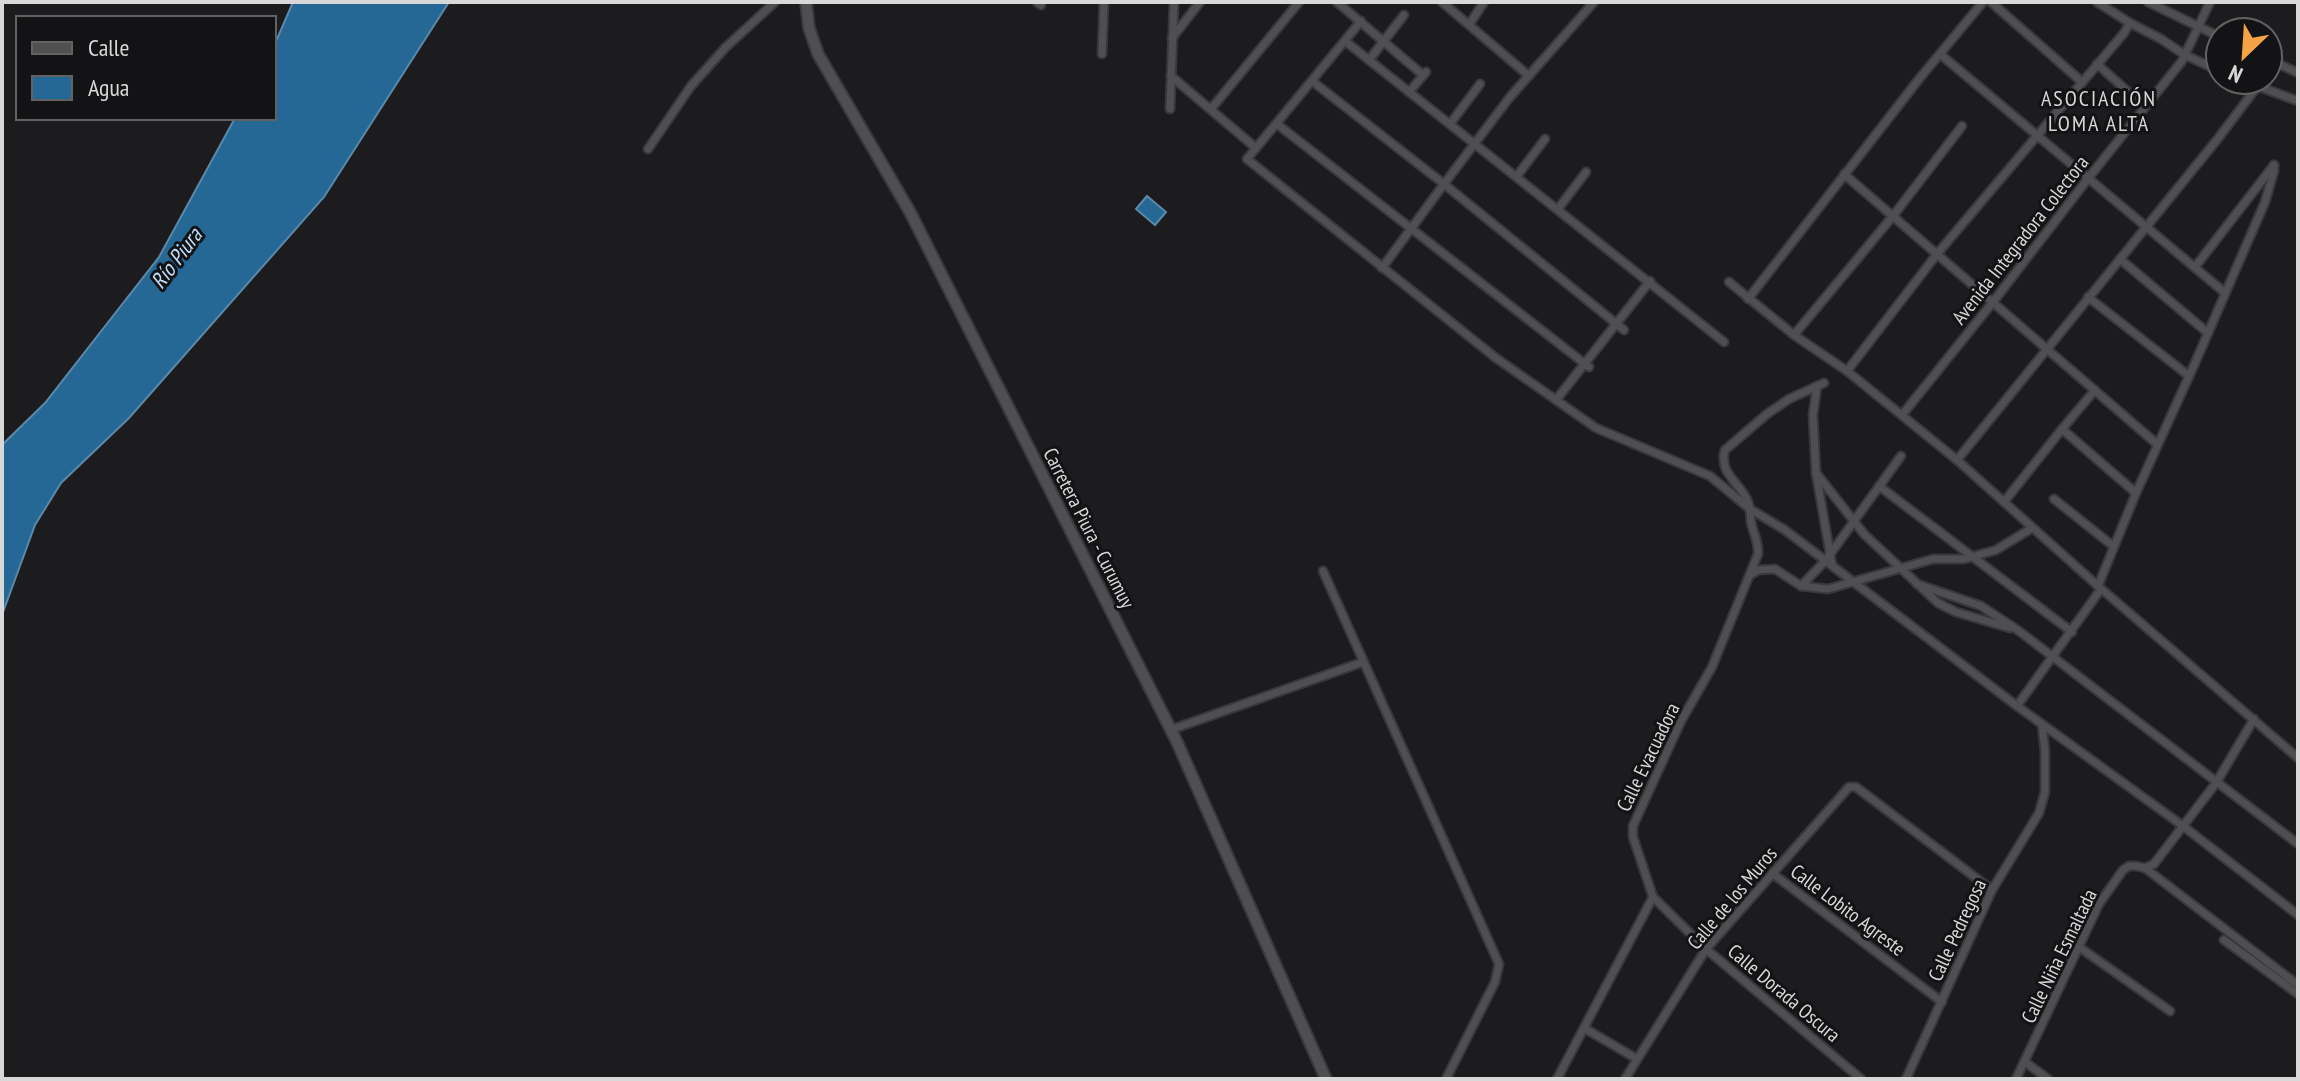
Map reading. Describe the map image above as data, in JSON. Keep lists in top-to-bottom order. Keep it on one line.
{"streets":{"main road":["Carretera Piura - Curumuy"],"street":["Avenida Integradora Colectora","Calle Evacuadora","Calle de los Muros","Calle Lobito Agreste","Calle Pedregosa","Calle Niña Esmaltada","Calle Dorada Oscura"]},"crossings":[["Calle Evacuadora","Calle Dorada Oscura"],["Calle de los Muros","Calle Lobito Agreste"],["Calle de los Muros","Calle Pedregosa"],["Calle de los Muros","Calle Dorada Oscura"],["Calle Lobito Agreste","Calle Pedregosa"]],"districts":["ASOCIACIÓN LOMA ALTA"],"water":["Río Piura"],"legend":["Calle","Agua"],"north":"bottom left"}
